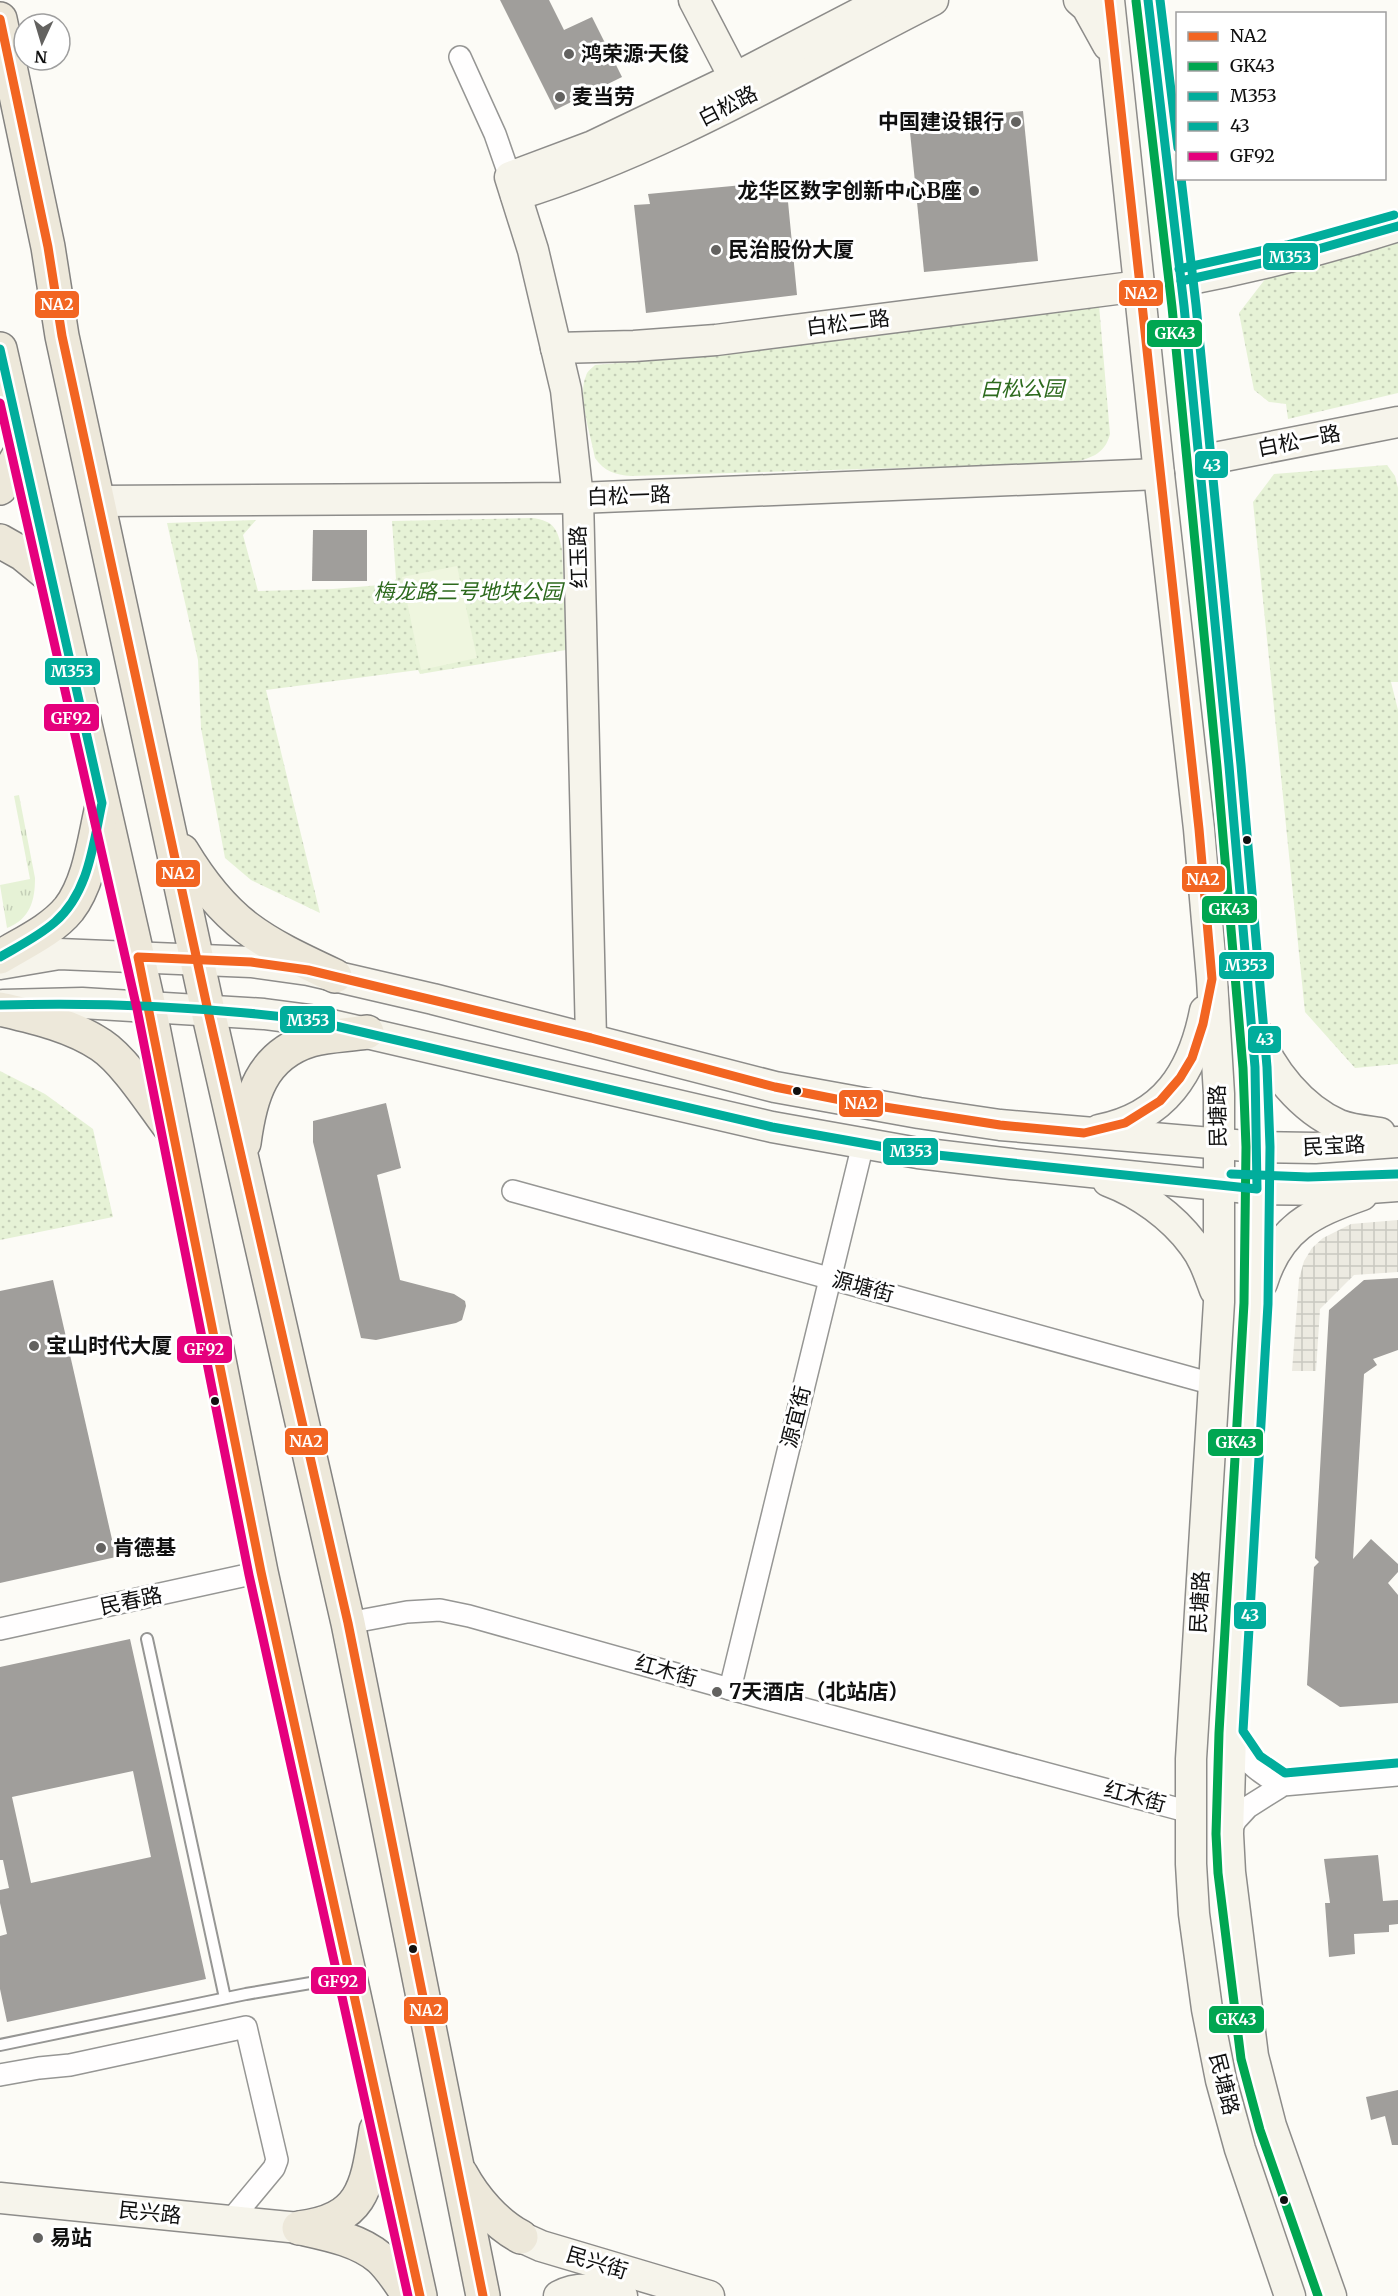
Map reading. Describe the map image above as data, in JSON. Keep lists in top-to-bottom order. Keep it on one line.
{"streets":{"main road":["白松路","白松二路","白松一路","红玉路","民塘路","民宝路","民兴路","民兴街"],"street":["源塘街","源宜街","民春路","红木街"]},"crossings":[["白松路","红玉路"],["白松二路","红玉路"],["白松二路","民塘路"],["白松一路","红玉路"],["白松一路","民塘路"],["红玉路","民宝路"],["民塘路","民宝路"],["民塘路","源塘街"],["民塘路","红木街"],["民宝路","源宜街"],["源塘街","源宜街"],["源宜街","红木街"]],"parks":["白松公园","梅龙路三号地块公园"],"places":["鸿荣源·天俊","麦当劳","中国建设银行","龙华区数字创新中心B座","民治股份大厦","宝山时代大厦","肯德基","7天酒店（北站店）","易站"],"lines":["transit line NA2","transit line M353","transit line 43","transit line GK43","transit line GF92"],"legend":["NA2","GK43","M353","43","GF92"],"north":"bottom"}
